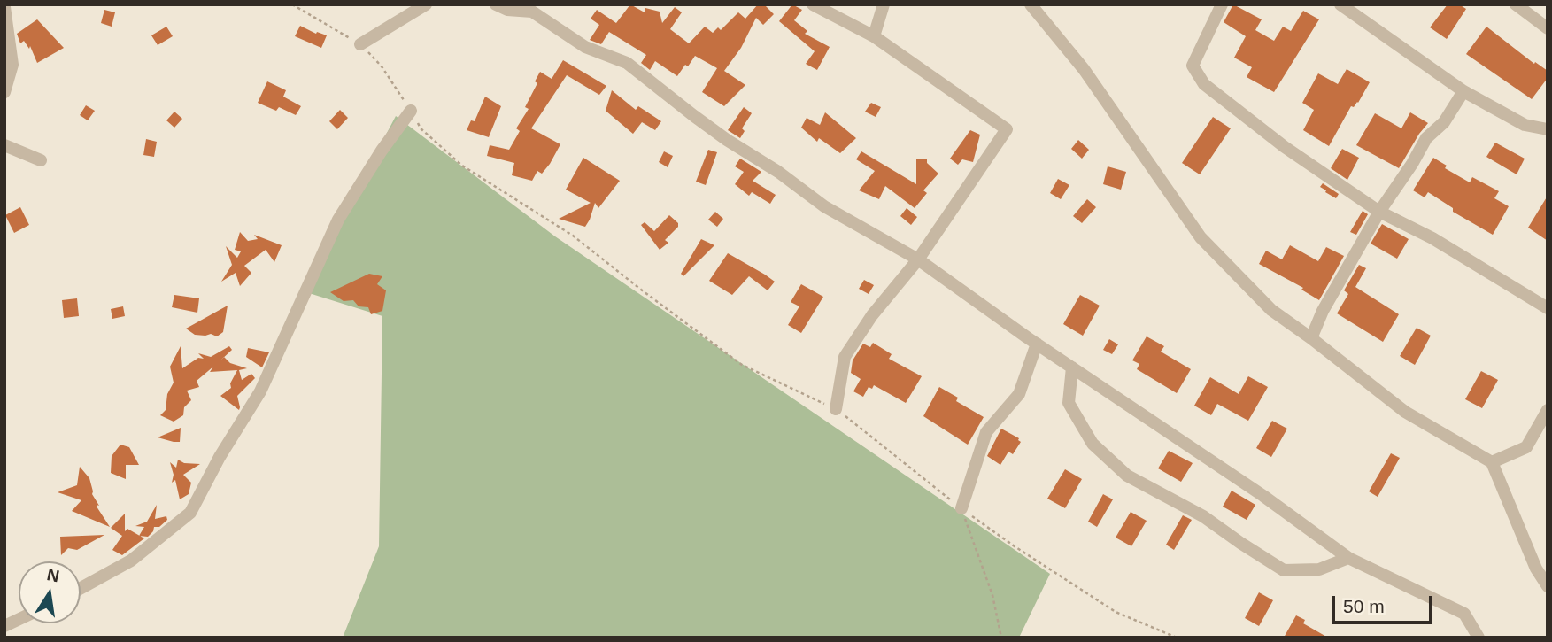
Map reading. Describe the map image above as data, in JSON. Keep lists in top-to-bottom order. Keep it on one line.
{"scale_bar":"50 m","north":"top"}
